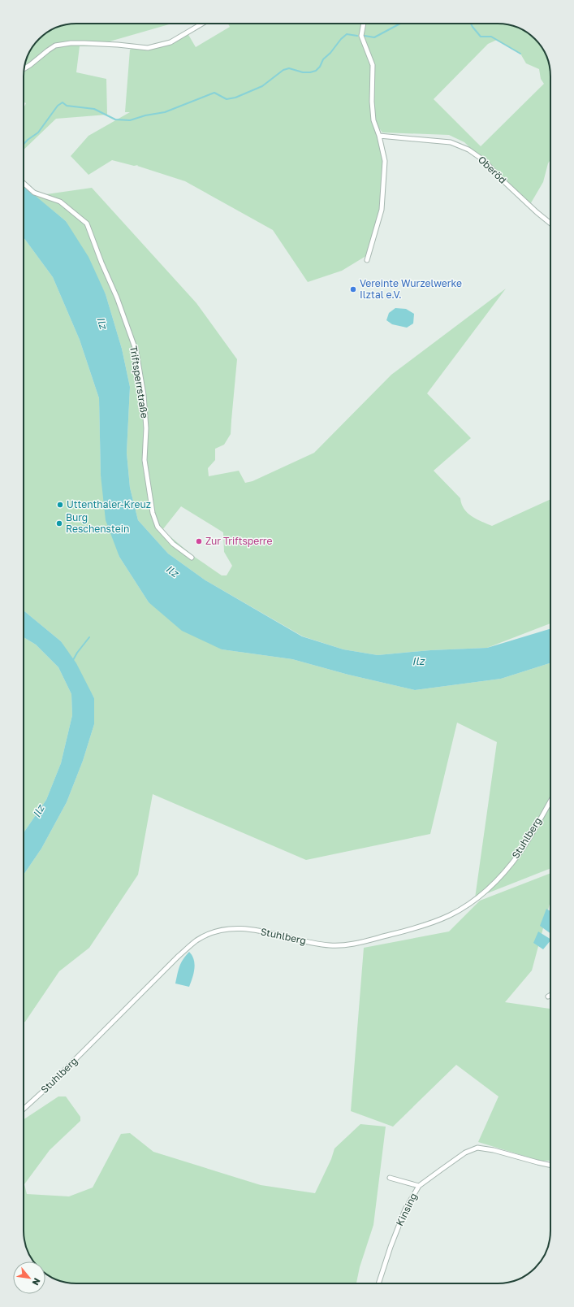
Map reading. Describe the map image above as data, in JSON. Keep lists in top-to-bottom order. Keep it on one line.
{"streets":{"street":["Oberöd","Triftsperrstraße","Stuhlberg","Kinsing"]},"water":["Ilz"],"places":["Vereinte Wurzelwerke Ilztal e.V.","Uttenthaler-Kreuz","Burg Reschenstein","Zur Triftsperre"],"north":"bottom right"}
